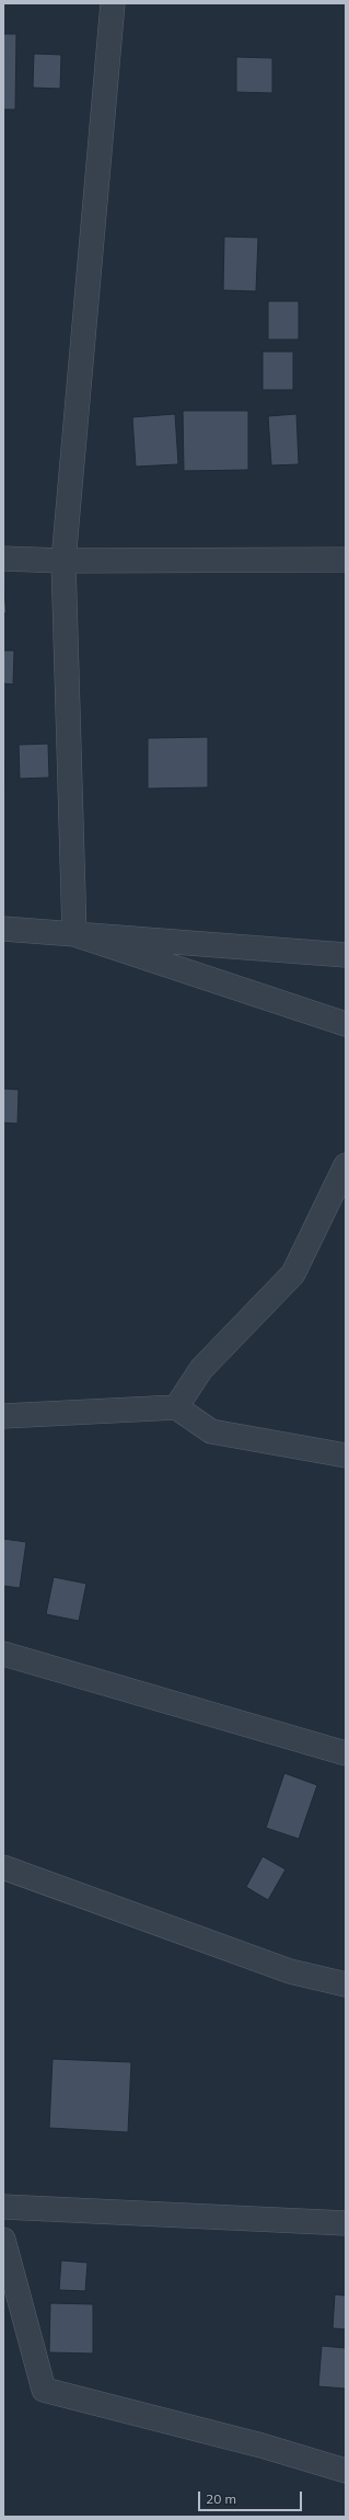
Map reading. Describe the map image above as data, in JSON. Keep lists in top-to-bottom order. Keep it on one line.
{"scale_bar":"20 m"}
